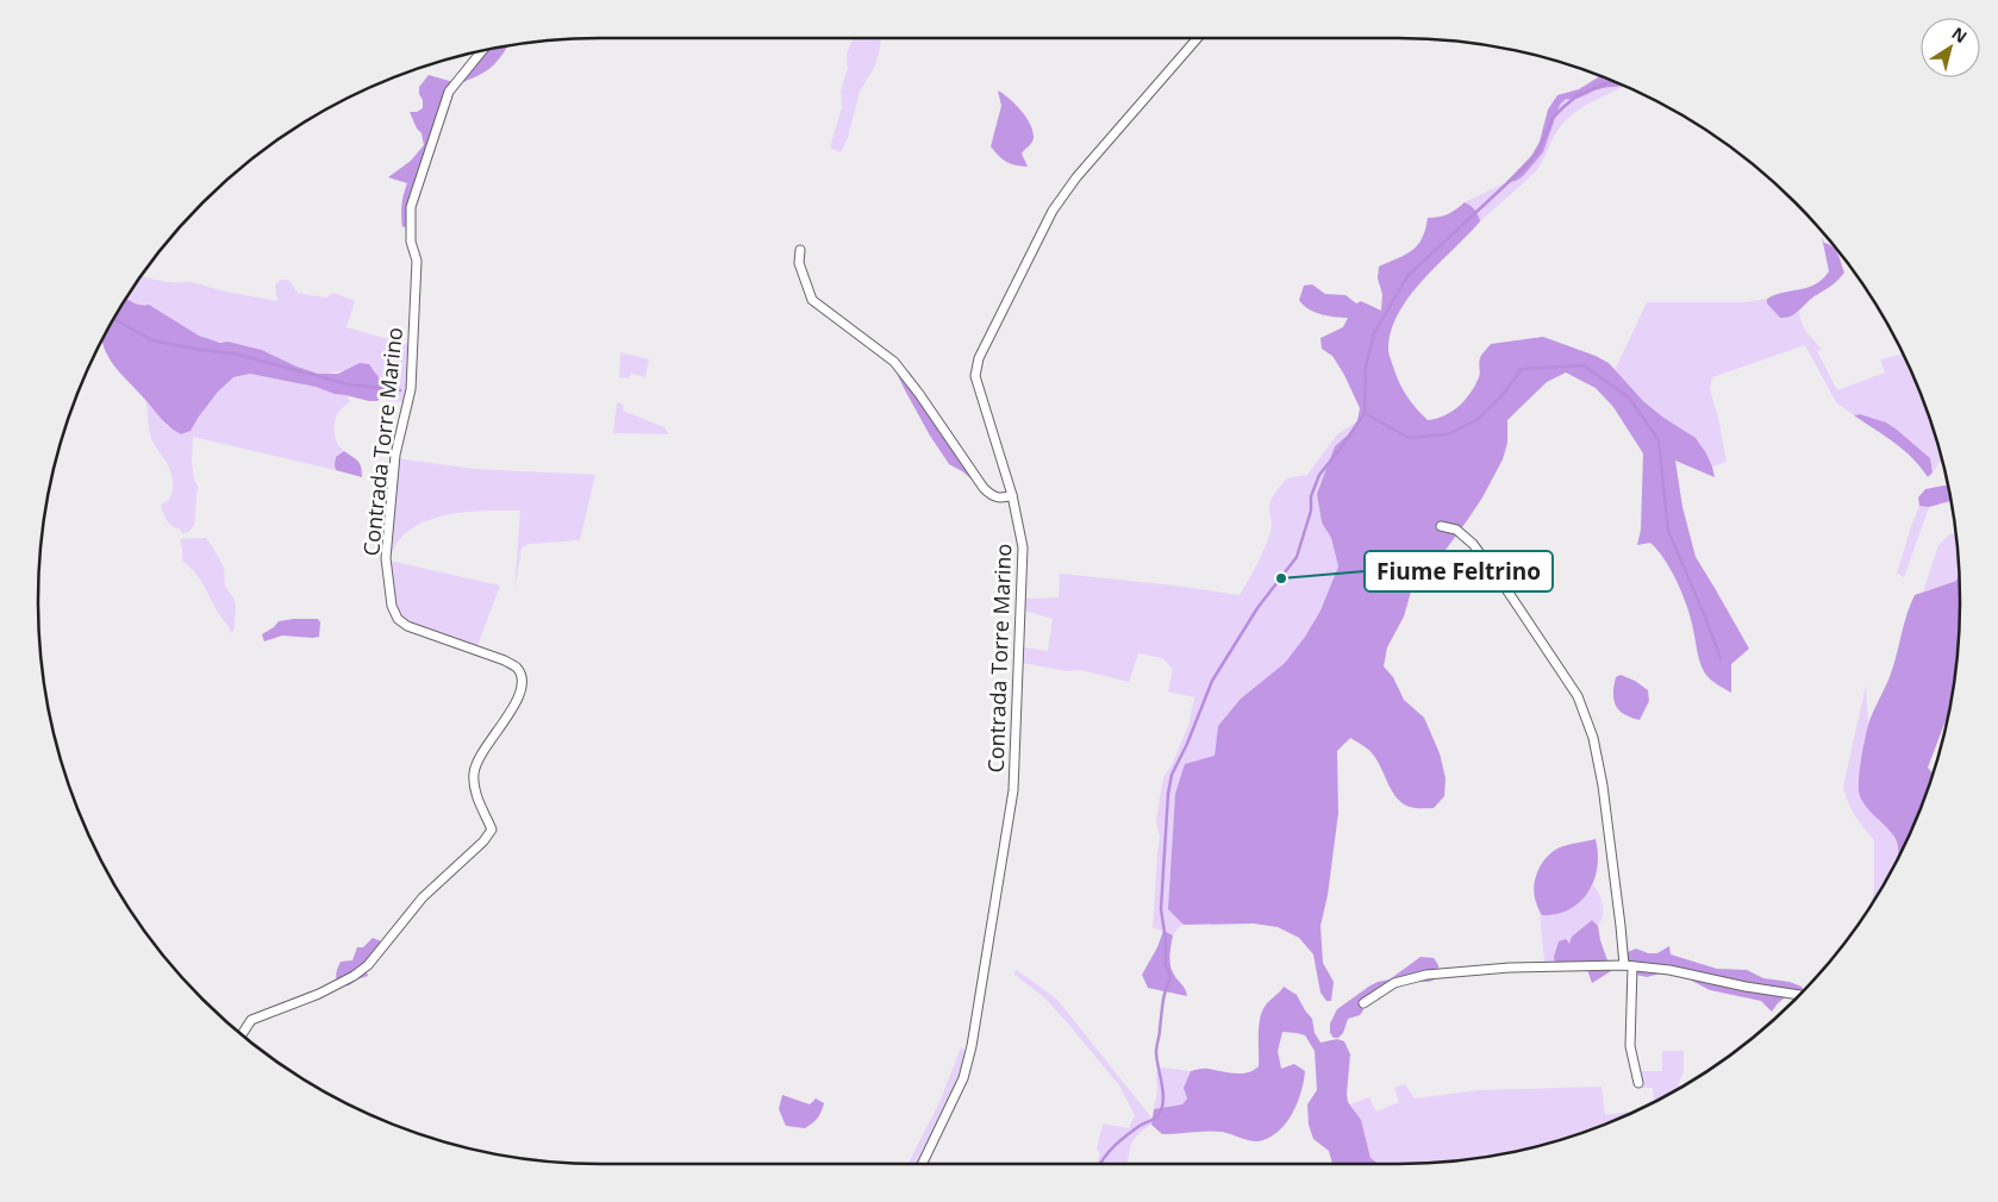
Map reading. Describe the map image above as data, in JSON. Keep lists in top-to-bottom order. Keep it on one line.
{"streets":{"street":["Contrada Torre Marino"]},"places":["Fiume Feltrino"],"north":"top right"}
